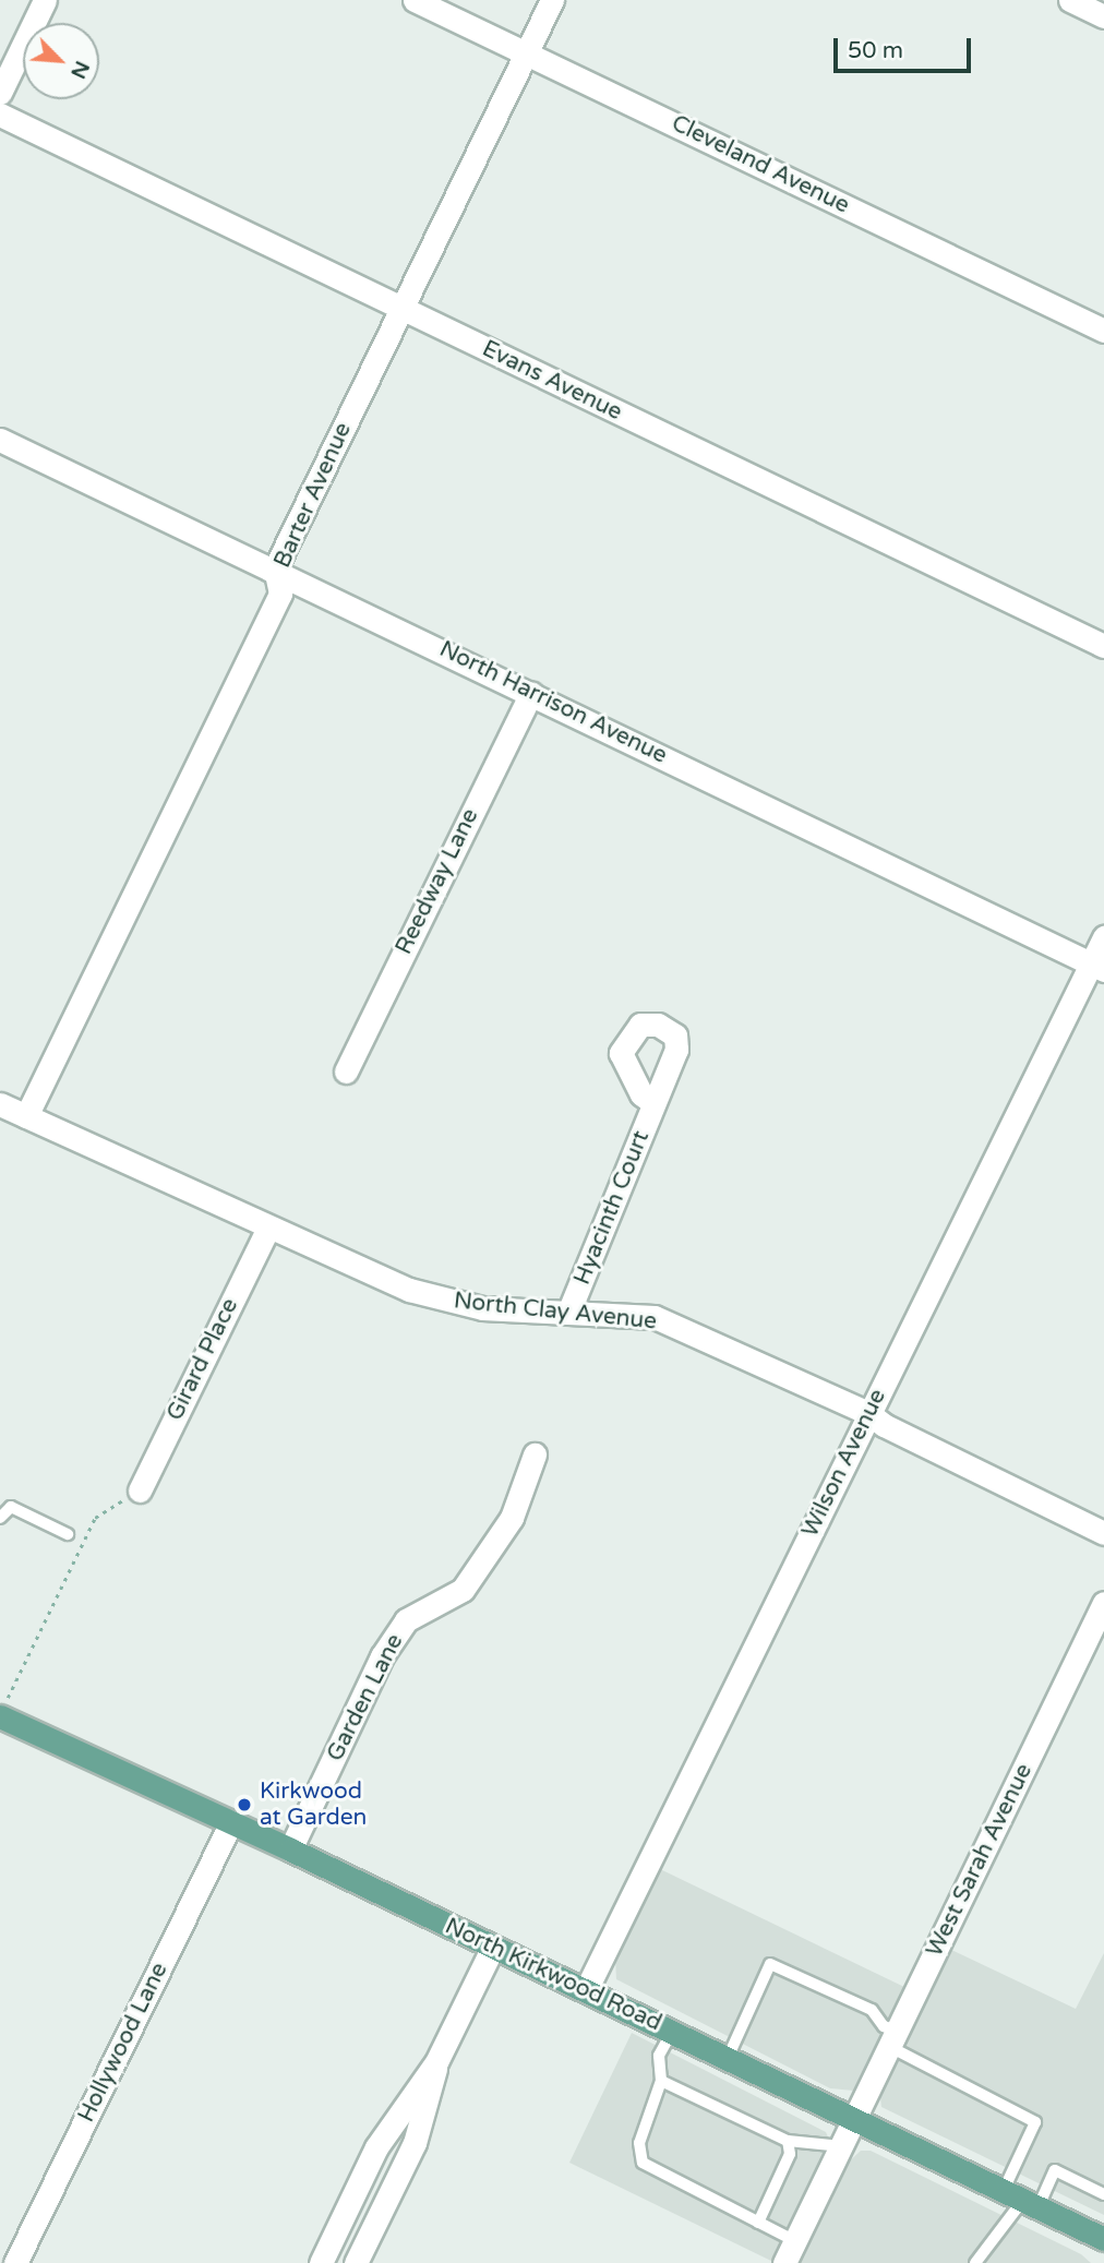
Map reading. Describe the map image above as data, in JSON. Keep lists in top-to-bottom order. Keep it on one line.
{"streets":{"main road":["North Kirkwood Road"],"street":["Cleveland Avenue","Evans Avenue","Barter Avenue","North Harrison Avenue","Reedway Lane","Hyacinth Court","North Clay Avenue","Girard Place","Wilson Avenue","Garden Lane","West Sarah Avenue","Hollywood Lane"]},"crossings":[["Cleveland Avenue","Barter Avenue"],["Evans Avenue","Barter Avenue"],["Barter Avenue","North Harrison Avenue"],["Barter Avenue","North Clay Avenue"],["North Harrison Avenue","Reedway Lane"],["North Harrison Avenue","Wilson Avenue"],["Hyacinth Court","North Clay Avenue"],["North Clay Avenue","Girard Place"],["North Clay Avenue","Wilson Avenue"],["Wilson Avenue","North Kirkwood Road"],["Garden Lane","North Kirkwood Road"],["West Sarah Avenue","North Kirkwood Road"],["North Kirkwood Road","Hollywood Lane"]],"places":["Kirkwood at Garden"],"scale_bar":"50 m","north":"bottom right"}
